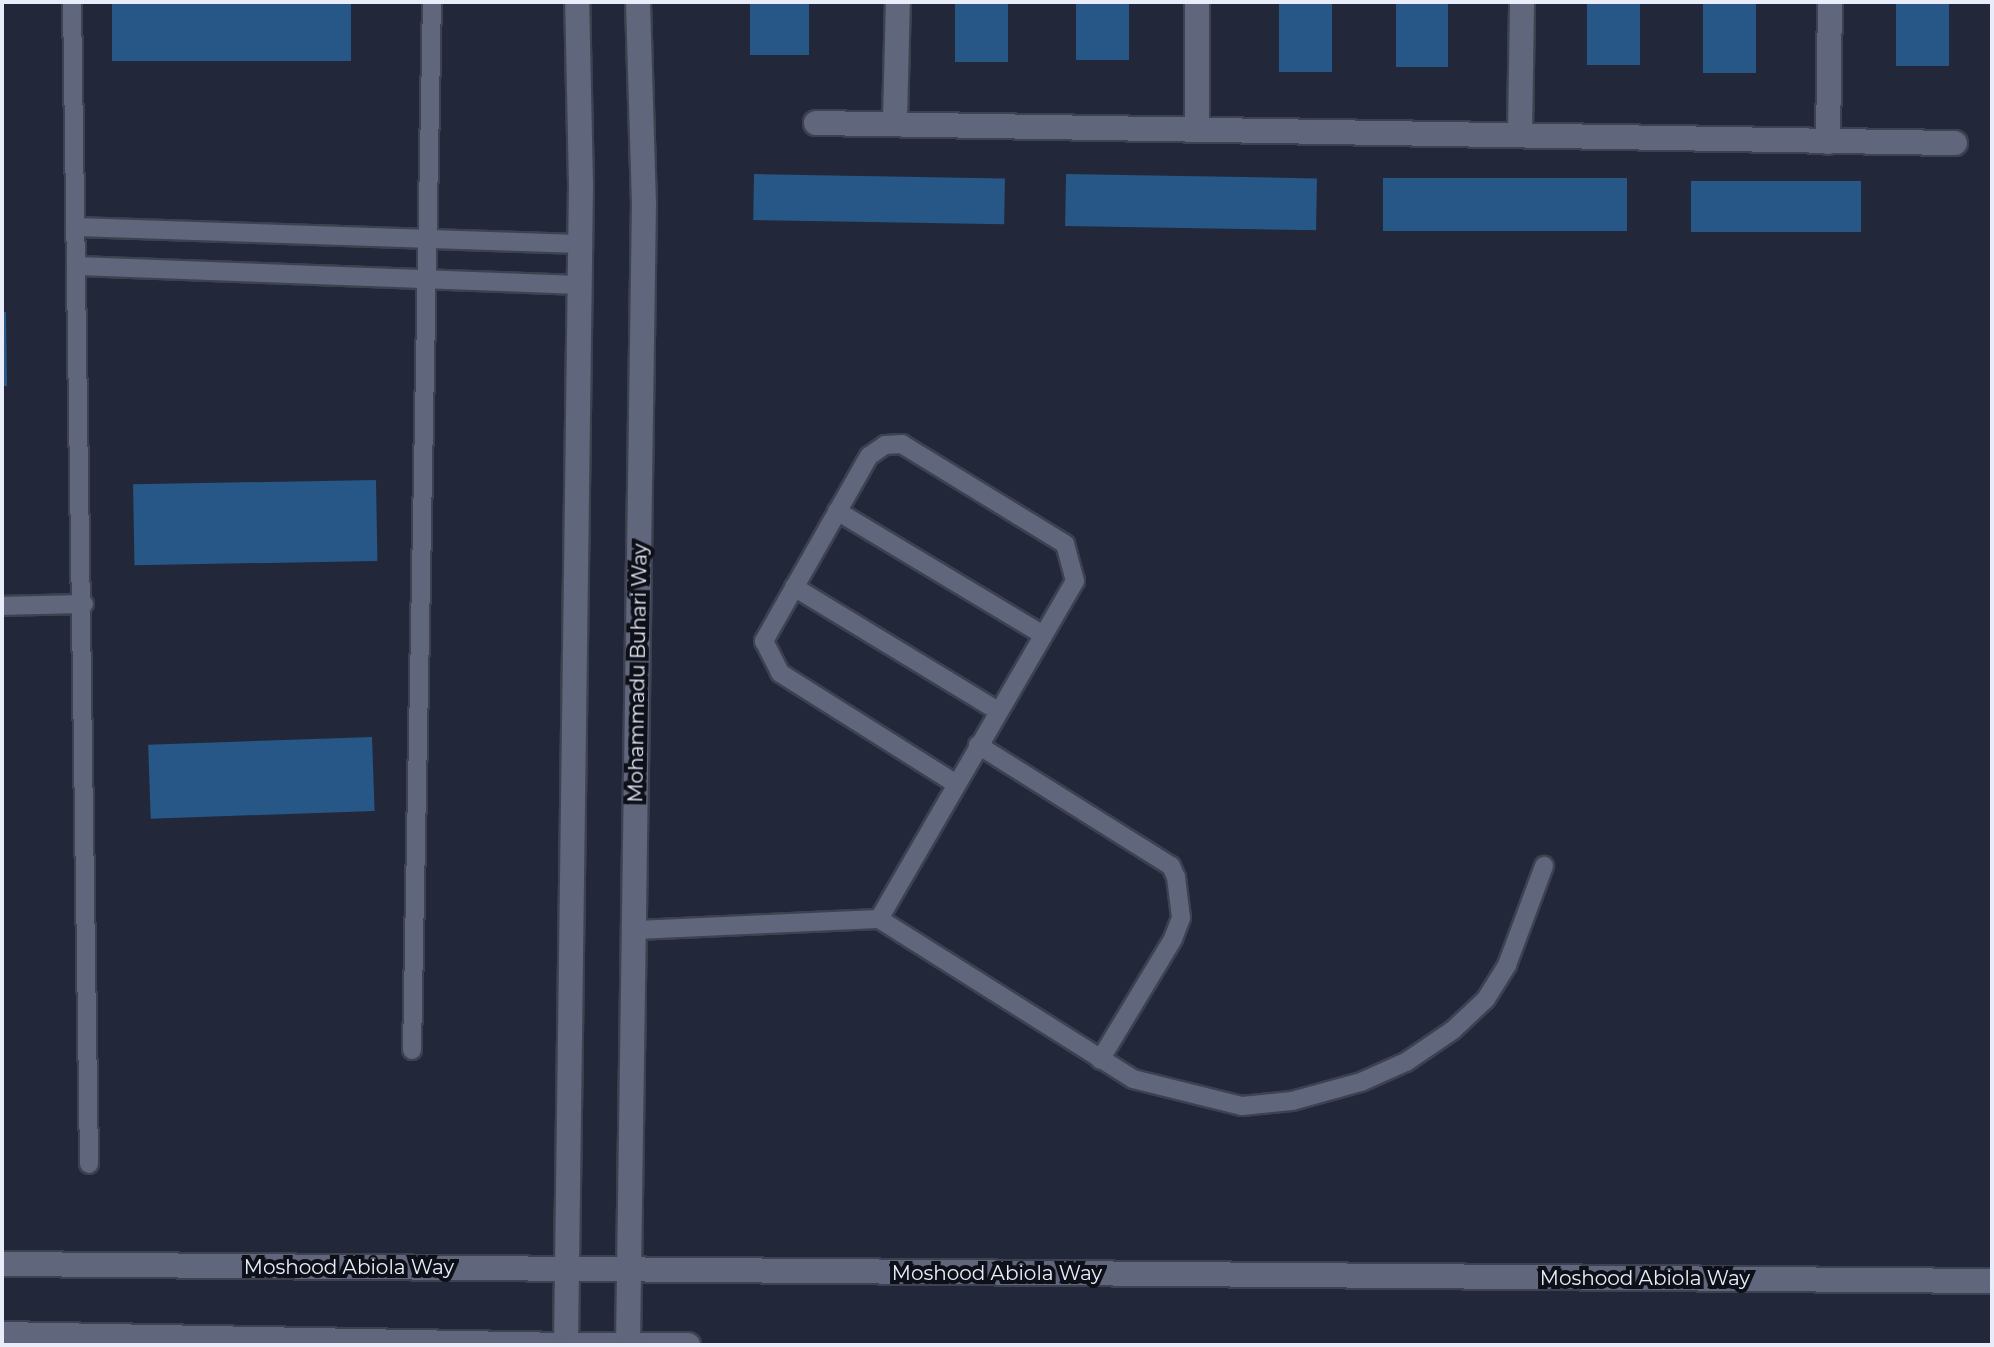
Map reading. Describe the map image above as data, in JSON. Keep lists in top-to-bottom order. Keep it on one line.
{"streets":{"main road":["Mohammadu Buhari Way","Moshood Abiola Way"]},"crossings":[["Mohammadu Buhari Way","Moshood Abiola Way"]]}
